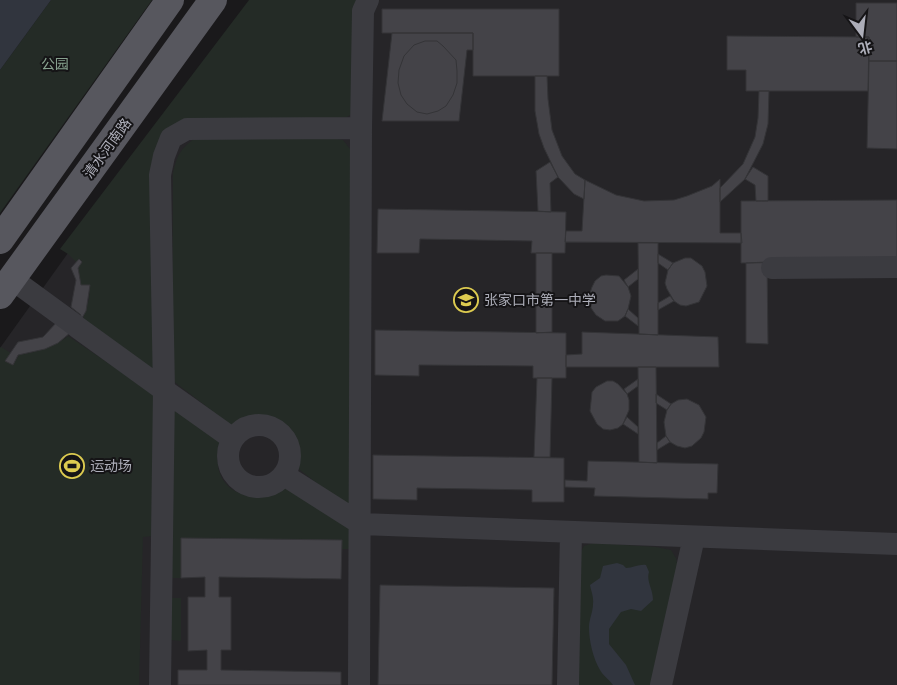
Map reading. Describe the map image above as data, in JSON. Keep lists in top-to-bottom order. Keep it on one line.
{"streets":{"main road":["清水河南路"]},"parks":["公园"],"places":{"school or university":["张家口市第一中学"],"sports":["运动场"]},"north":"bottom"}
